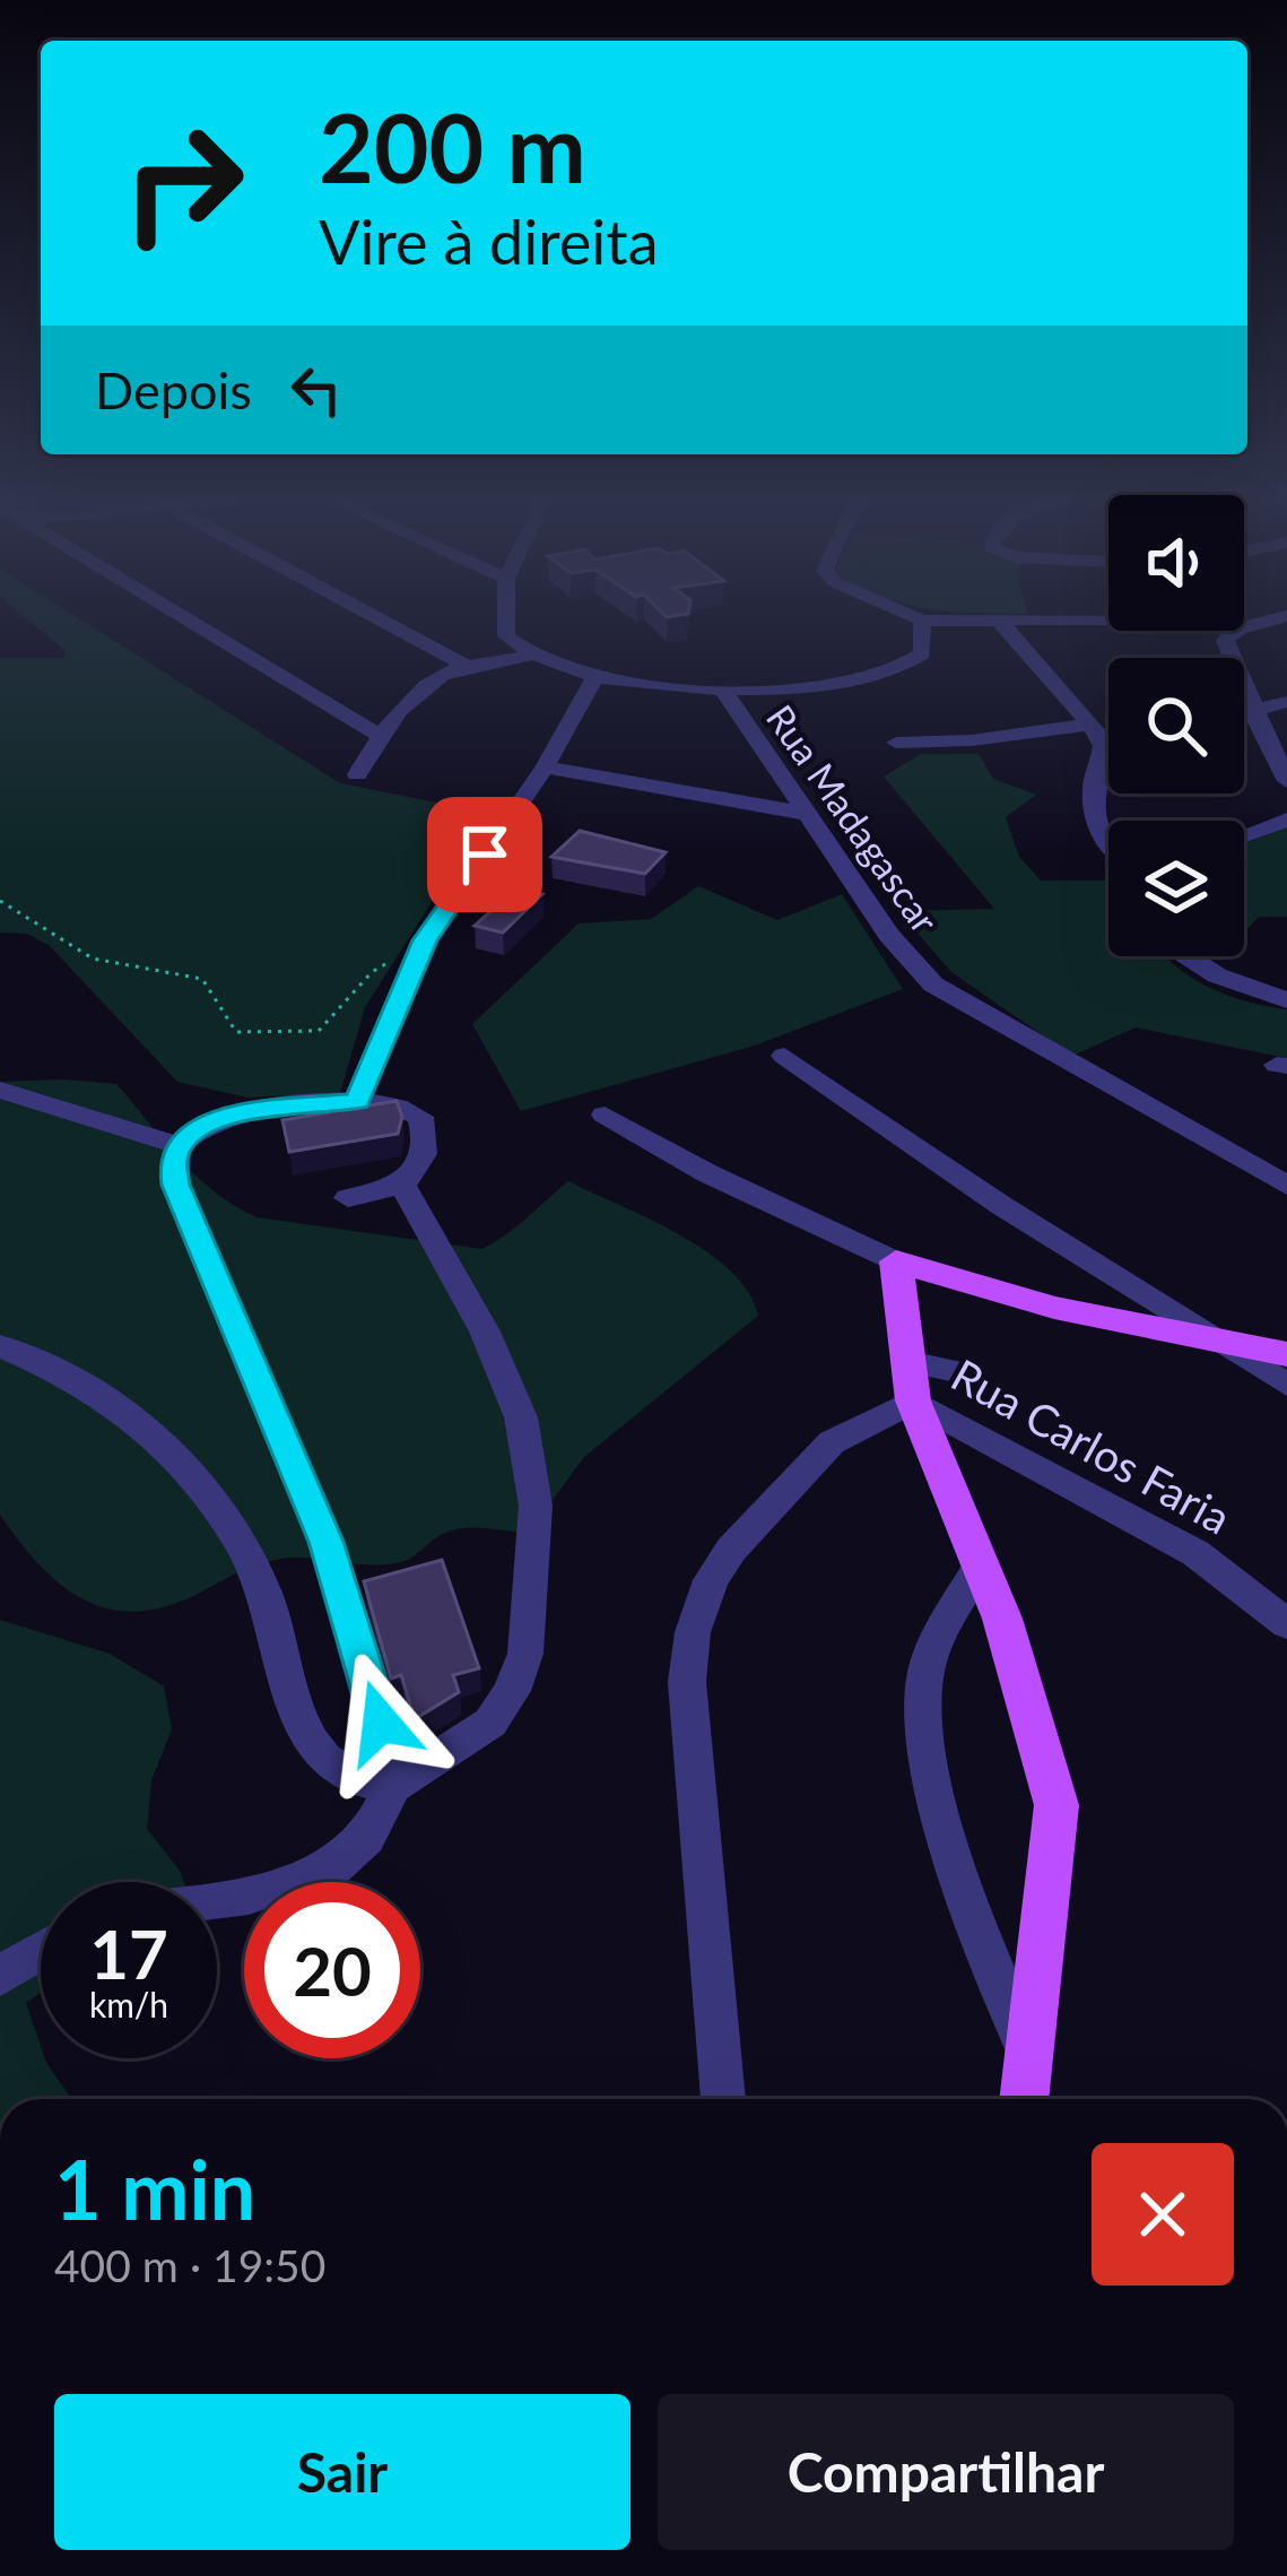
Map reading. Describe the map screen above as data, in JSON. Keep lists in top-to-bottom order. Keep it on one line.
{"streets":{"street":["Rua Madagascar","Rua Carlos Faria"]},"page":{"turn":["200 m","Vire à direita"],"then":"Depois","speed":"17 km/h","limit":"20","heading":["1 min","400 m · 19:50"],"buttons":["Sair","Compartilhar"]}}
